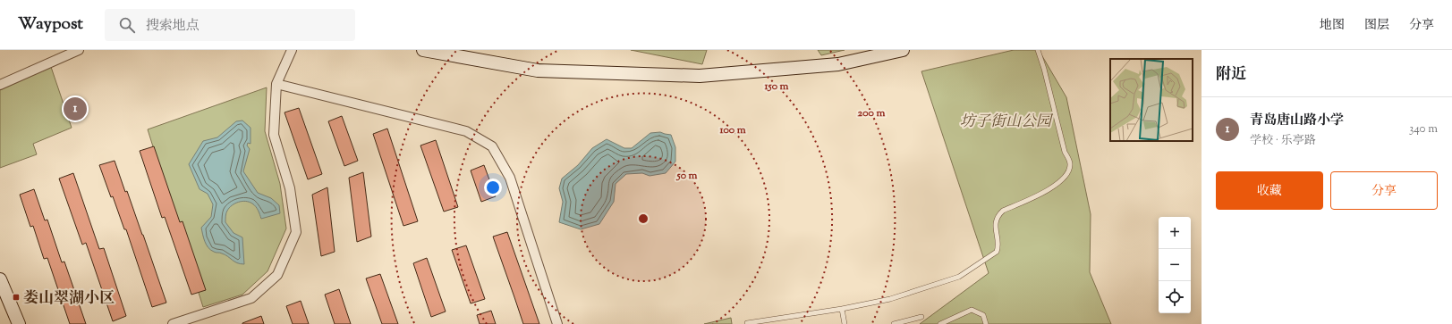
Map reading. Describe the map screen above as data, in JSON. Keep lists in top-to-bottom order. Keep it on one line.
{"parks":["坊子街山公园"],"places":{"transit":["娄山翠湖小区"]},"page":{"header":"Waypost","search":"搜索地点","nav":["地图","图层","分享"],"heading":"附近","pins":"1","list":[{"mark":"1","name":"青岛唐山路小学","note":"学校 · 乐亭路","value":"340 m"}],"buttons":["收藏","分享"],"map_buttons":["+","−"]},"rings":["150 m","200 m","100 m","50 m"]}
